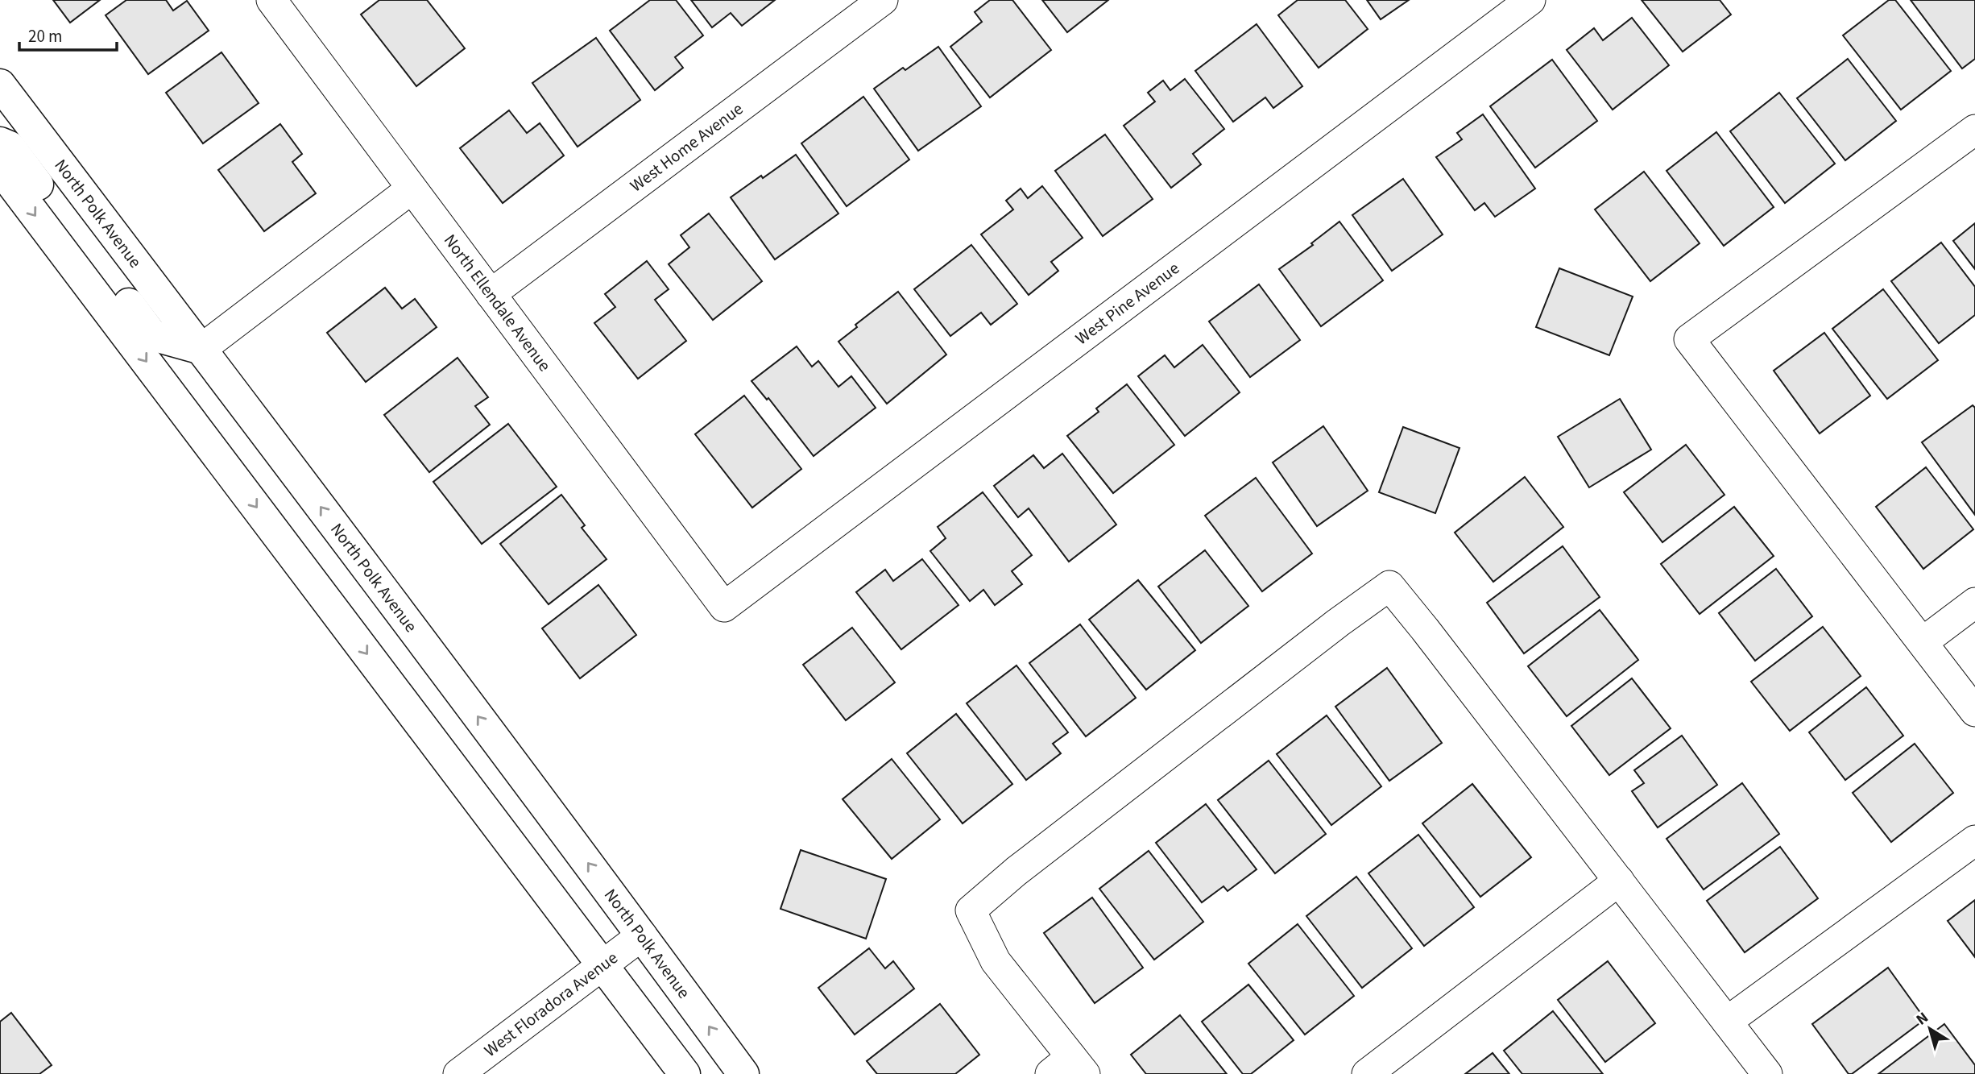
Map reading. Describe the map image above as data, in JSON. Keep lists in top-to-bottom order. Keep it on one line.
{"streets":{"main road":["North Polk Avenue"],"street":["West Home Avenue","West Pine Avenue","North Ellendale Avenue","West Floradora Avenue"]},"crossings":[["West Home Avenue","North Ellendale Avenue"],["North Polk Avenue","West Floradora Avenue"],["West Pine Avenue","North Ellendale Avenue"]],"scale_bar":"20 m","north":"top left"}
